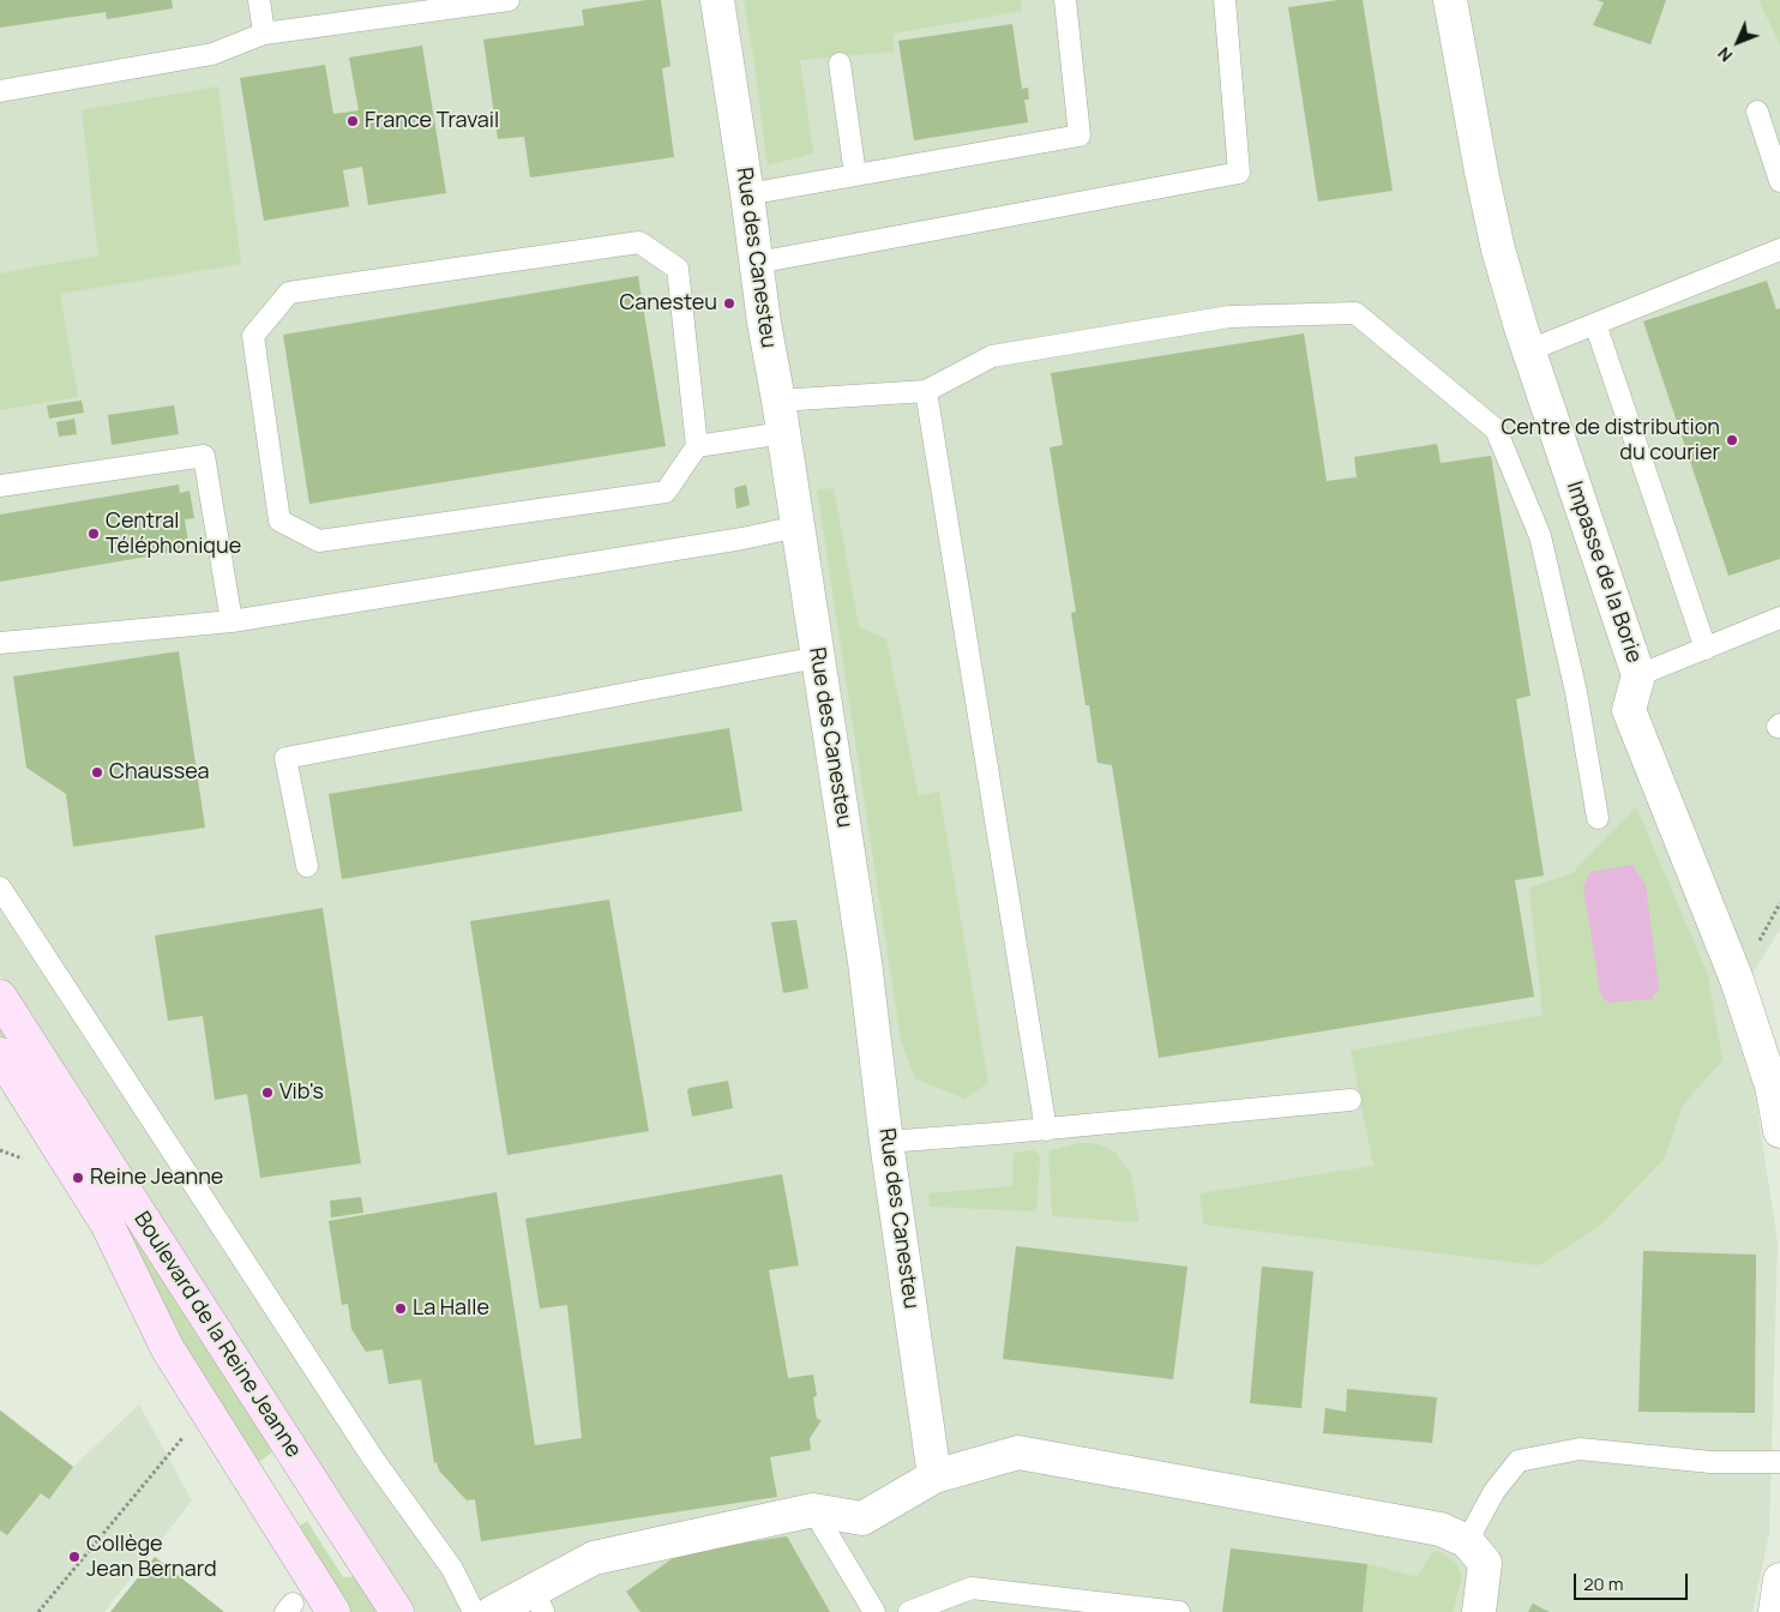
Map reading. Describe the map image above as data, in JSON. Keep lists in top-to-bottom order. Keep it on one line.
{"streets":{"main road":["Boulevard de la Reine Jeanne"],"street":["Rue des Canesteu","Impasse de la Borie"]},"places":["France Travail","Canesteu","Centre de distribution du courier","Central Téléphonique","Chaussea","Vib's","Reine Jeanne","La Halle","Collège Jean Bernard"],"scale_bar":"20 m","north":"bottom left"}
